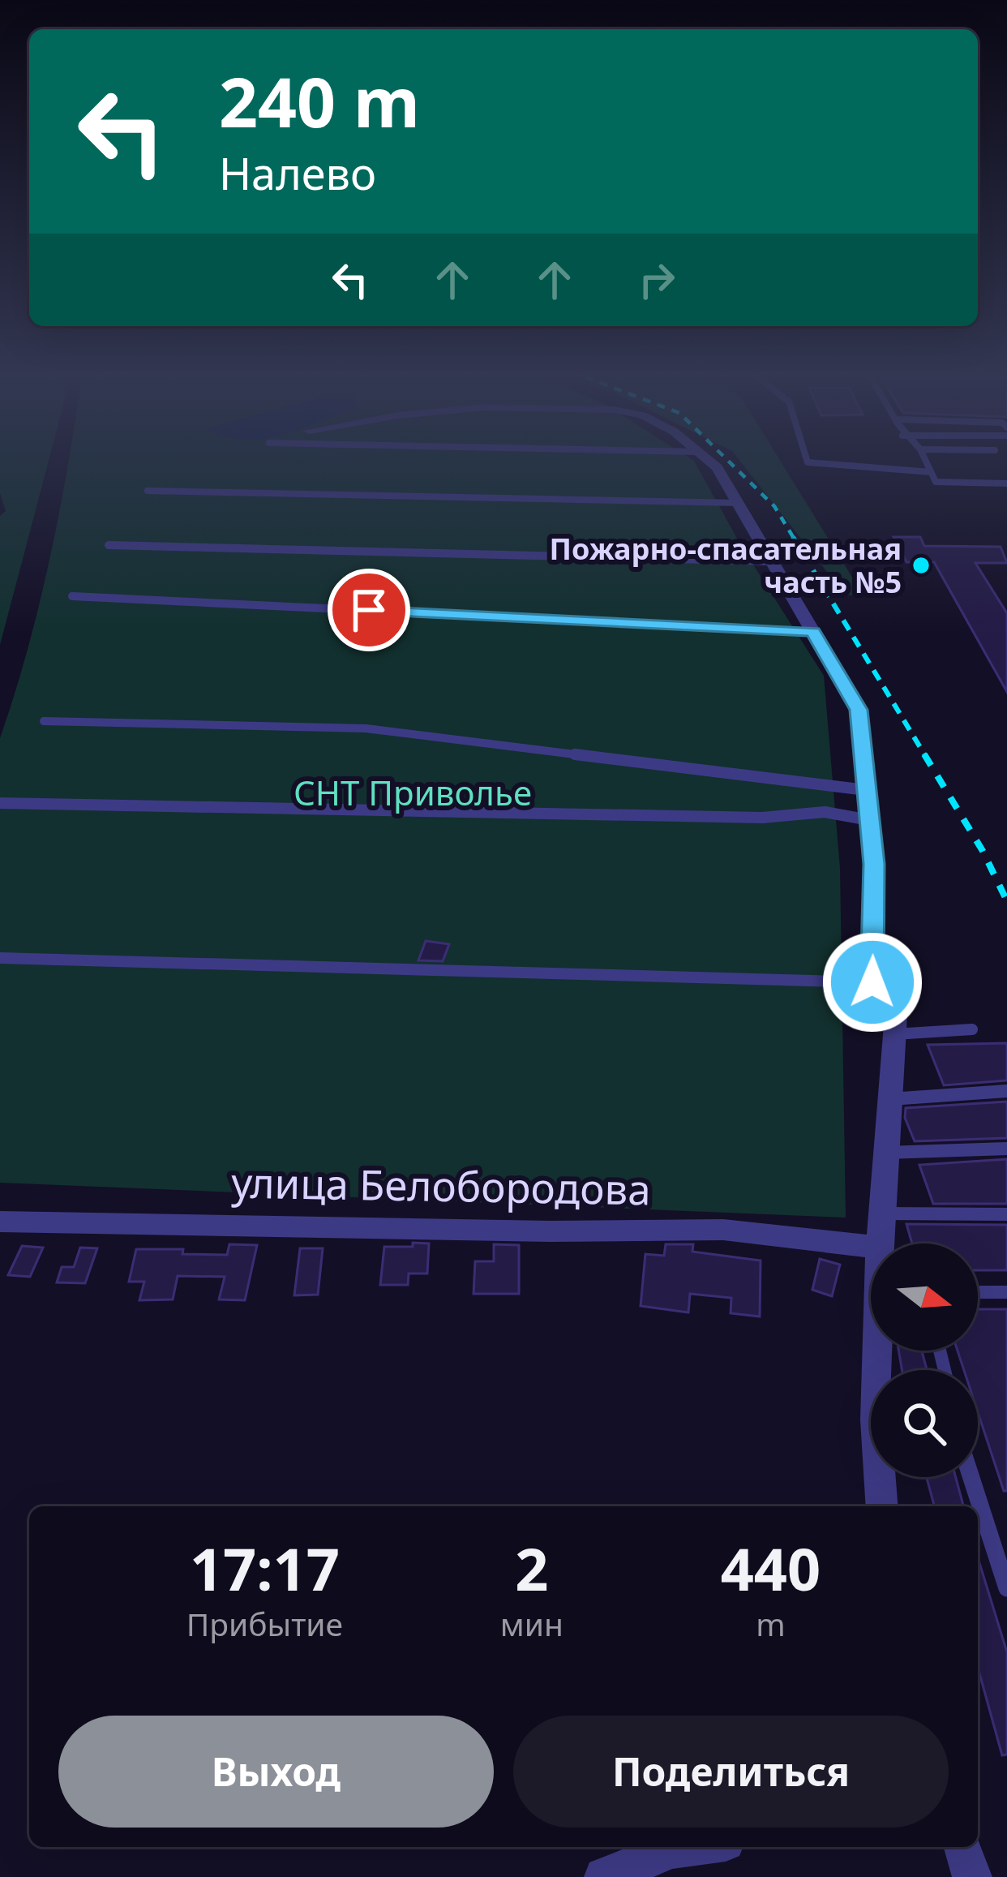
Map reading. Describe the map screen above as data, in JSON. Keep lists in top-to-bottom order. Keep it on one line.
{"streets":{"street":["улица Белобородова"]},"parks":["СНТ Приволье"],"places":["Пожарно-спасательная часть №5"],"north":"right","page":{"turn":["240 m","Налево"],"eta":["17:17","Прибытие","2","мин","440","m"],"buttons":["Выход","Поделиться"]}}
